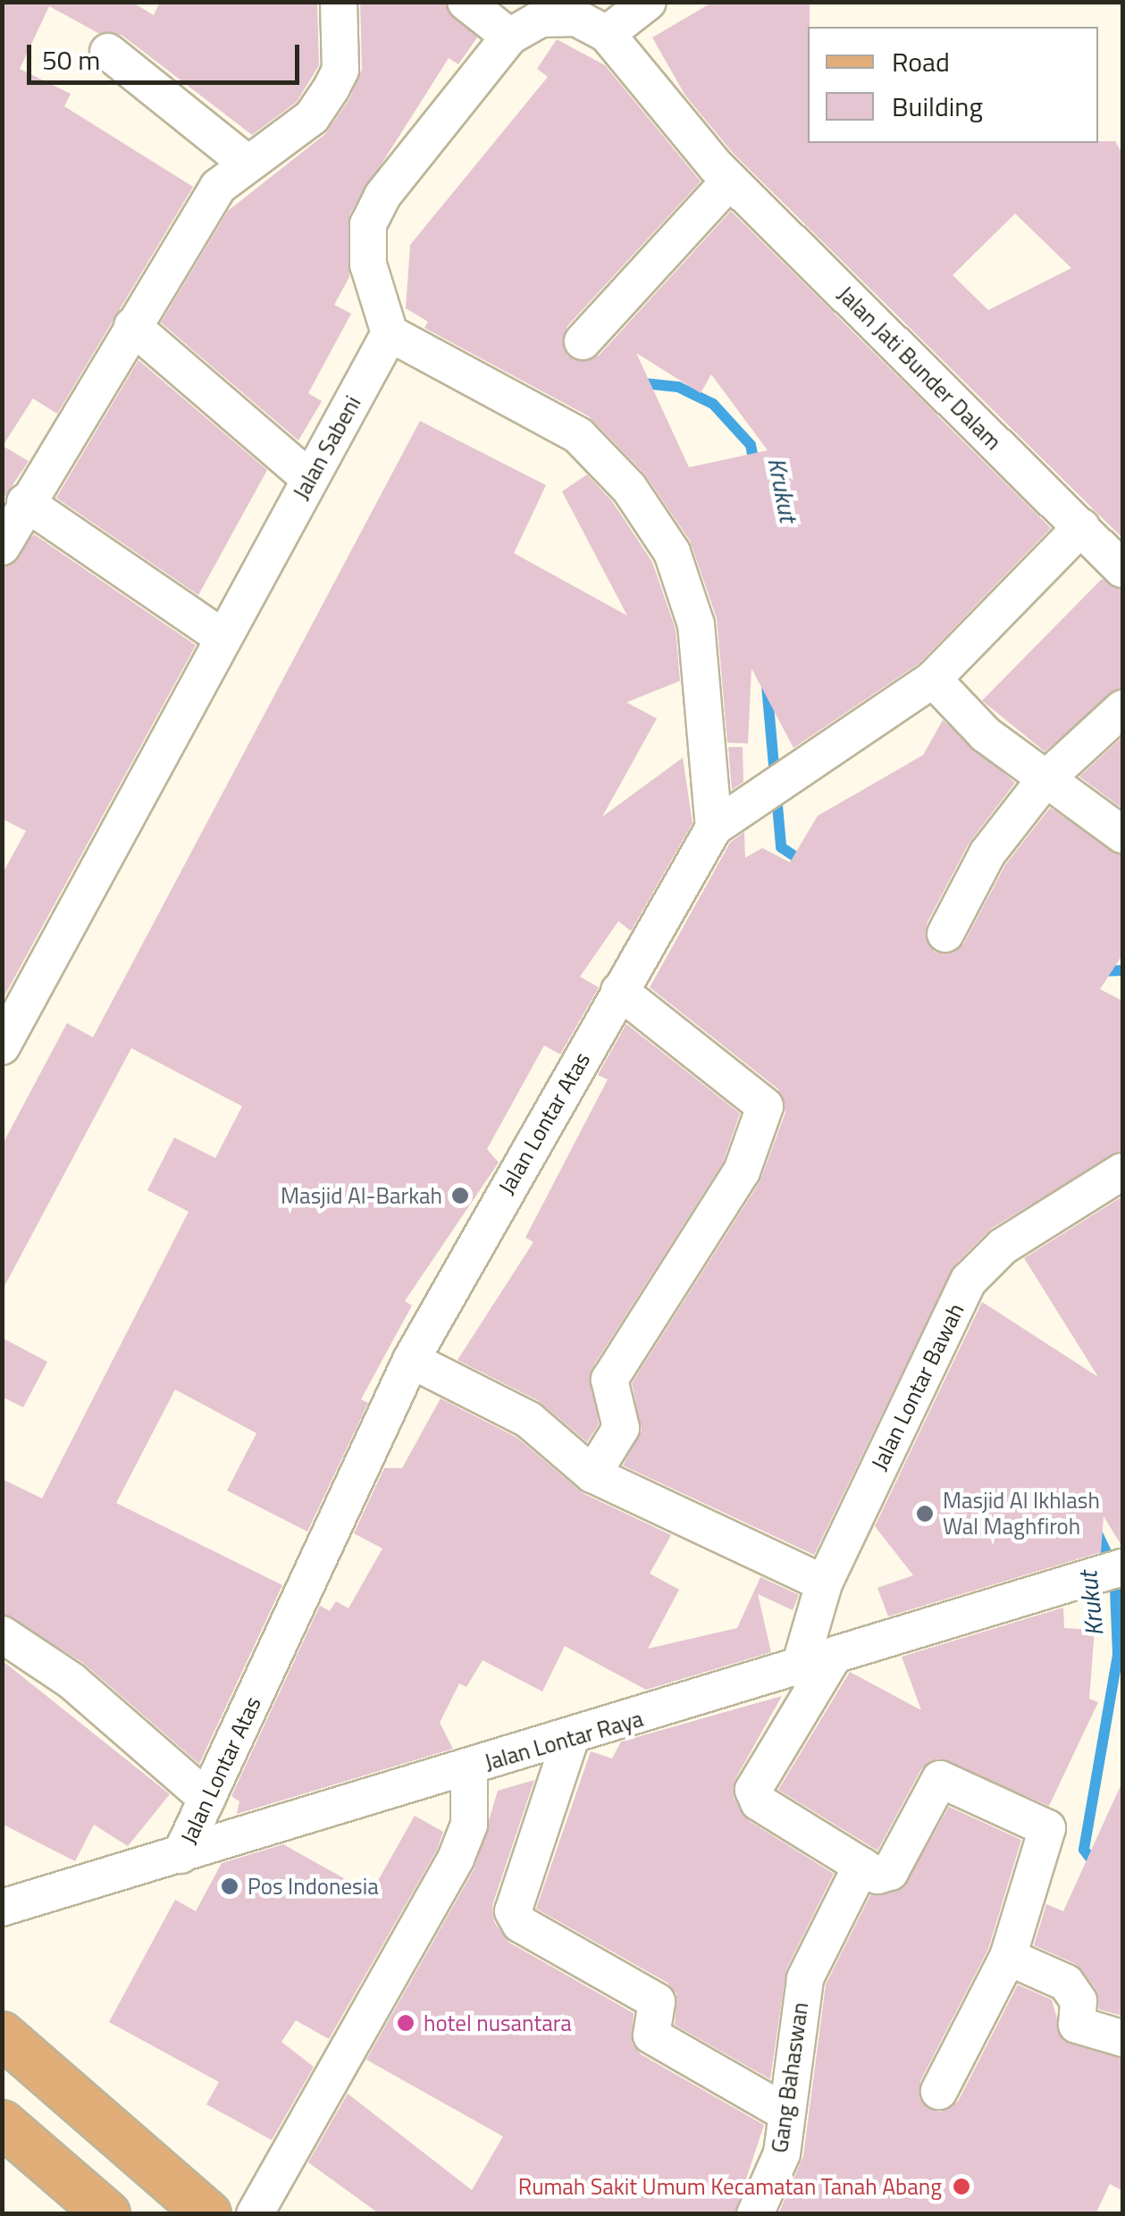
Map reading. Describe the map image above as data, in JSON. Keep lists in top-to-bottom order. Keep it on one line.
{"streets":{"street":["Jalan Jati Bunder Dalam","Jalan Sabeni","Jalan Lontar Atas","Jalan Lontar Bawah","Jalan Lontar Raya","Gang Bahaswan"]},"crossings":[["Jalan Jati Bunder Dalam","Jalan Lontar Atas"],["Jalan Lontar Atas","Jalan Lontar Raya"],["Jalan Lontar Bawah","Jalan Lontar Raya"]],"water":["Krukut"],"places":["Masjid Al-Barkah","Masjid Al Ikhlash Wal Maghfiroh","Pos Indonesia","hotel nusantara","Rumah Sakit Umum Kecamatan Tanah Abang"],"legend":["Road","Building"],"scale_bar":"50 m"}
